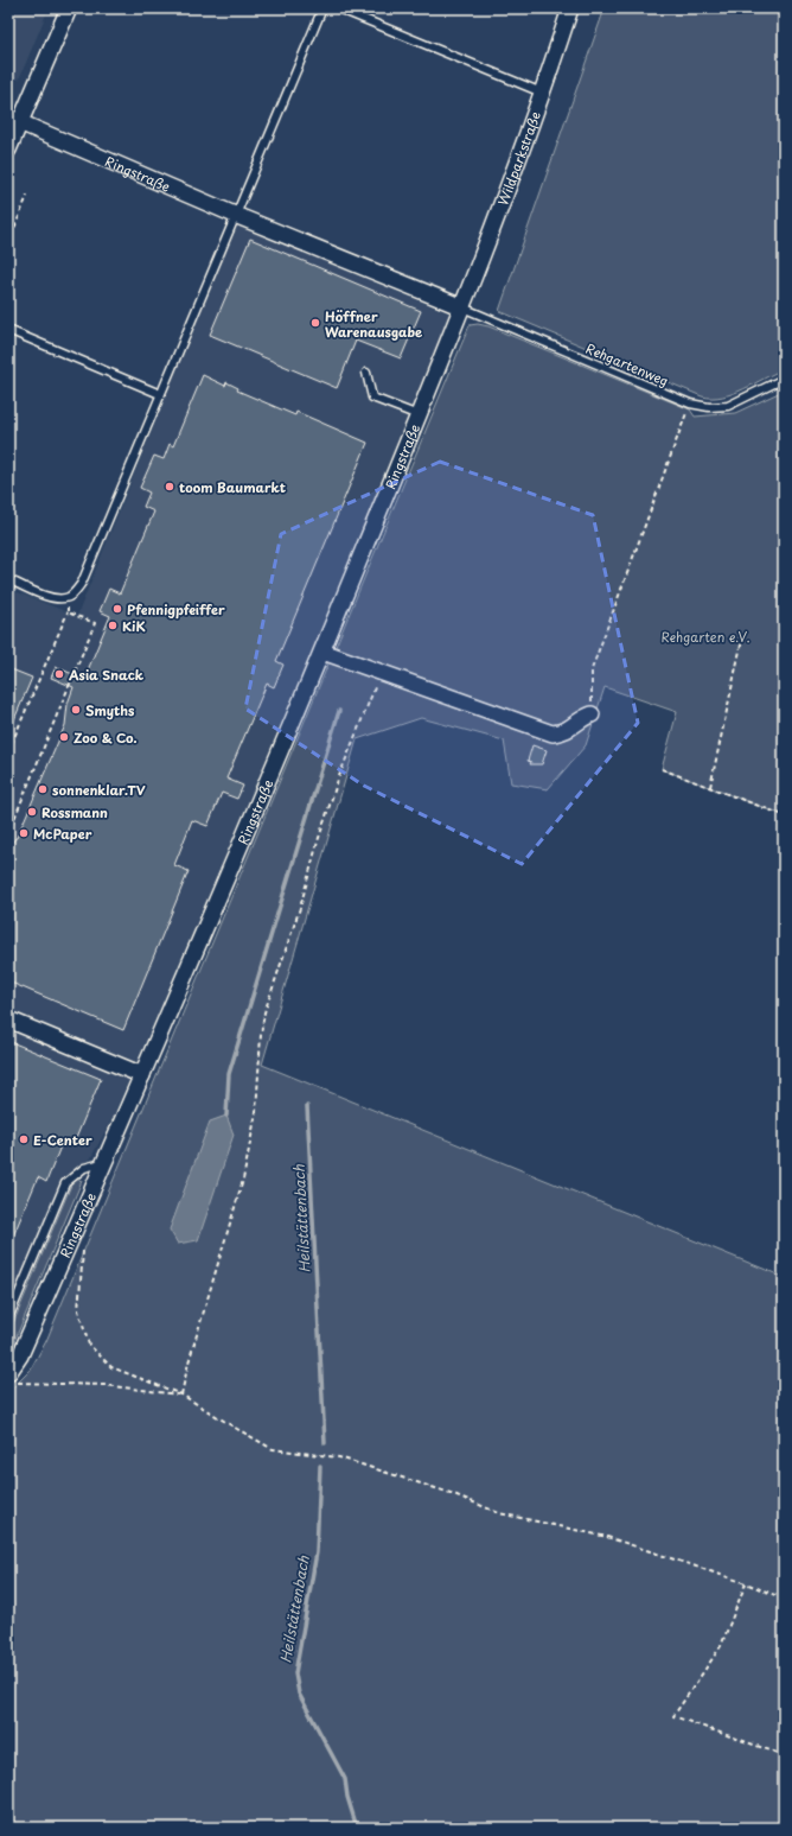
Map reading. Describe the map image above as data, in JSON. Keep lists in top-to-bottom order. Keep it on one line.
{"streets":{"street":["Wildparkstraße","Ringstraße"],"lane":["Rehgartenweg"]},"crossings":[["Wildparkstraße","Ringstraße"],["Wildparkstraße","Rehgartenweg"],["Ringstraße","Rehgartenweg"]],"water":["Heilstättenbach"],"parks":["Rehgarten e.V."],"places":["Höffner Warenausgabe","toom Baumarkt","Pfennigpfeiffer","KiK","Asia Snack","Smyths","Zoo & Co.","sonnenklar.TV","Rossmann","McPaper","E-Center"]}
